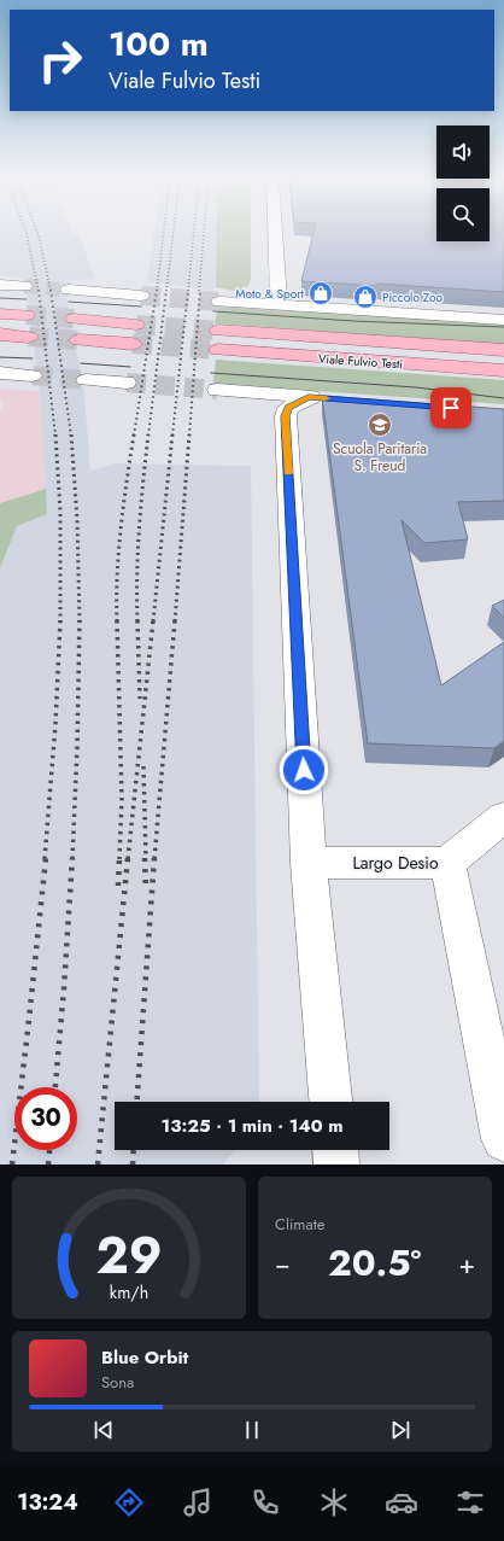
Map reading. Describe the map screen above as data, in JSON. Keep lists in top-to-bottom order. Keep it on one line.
{"streets":{"main road":["Viale Fulvio Testi"],"street":["Largo Desio"]},"places":{"shop":["Moto & Sport","Piccolo Zoo"],"school or university":["Scuola Paritaria S. Freud"]},"page":{"turn":["100 m","Viale Fulvio Testi"],"limit":"30","trip":"13:25 · 1 min · 140 m","tile":"Climate","heat":["−","20.5°","+"],"song":["Blue Orbit","Sona"],"tabs":"13:24","gauge":["29","km/h"]}}
